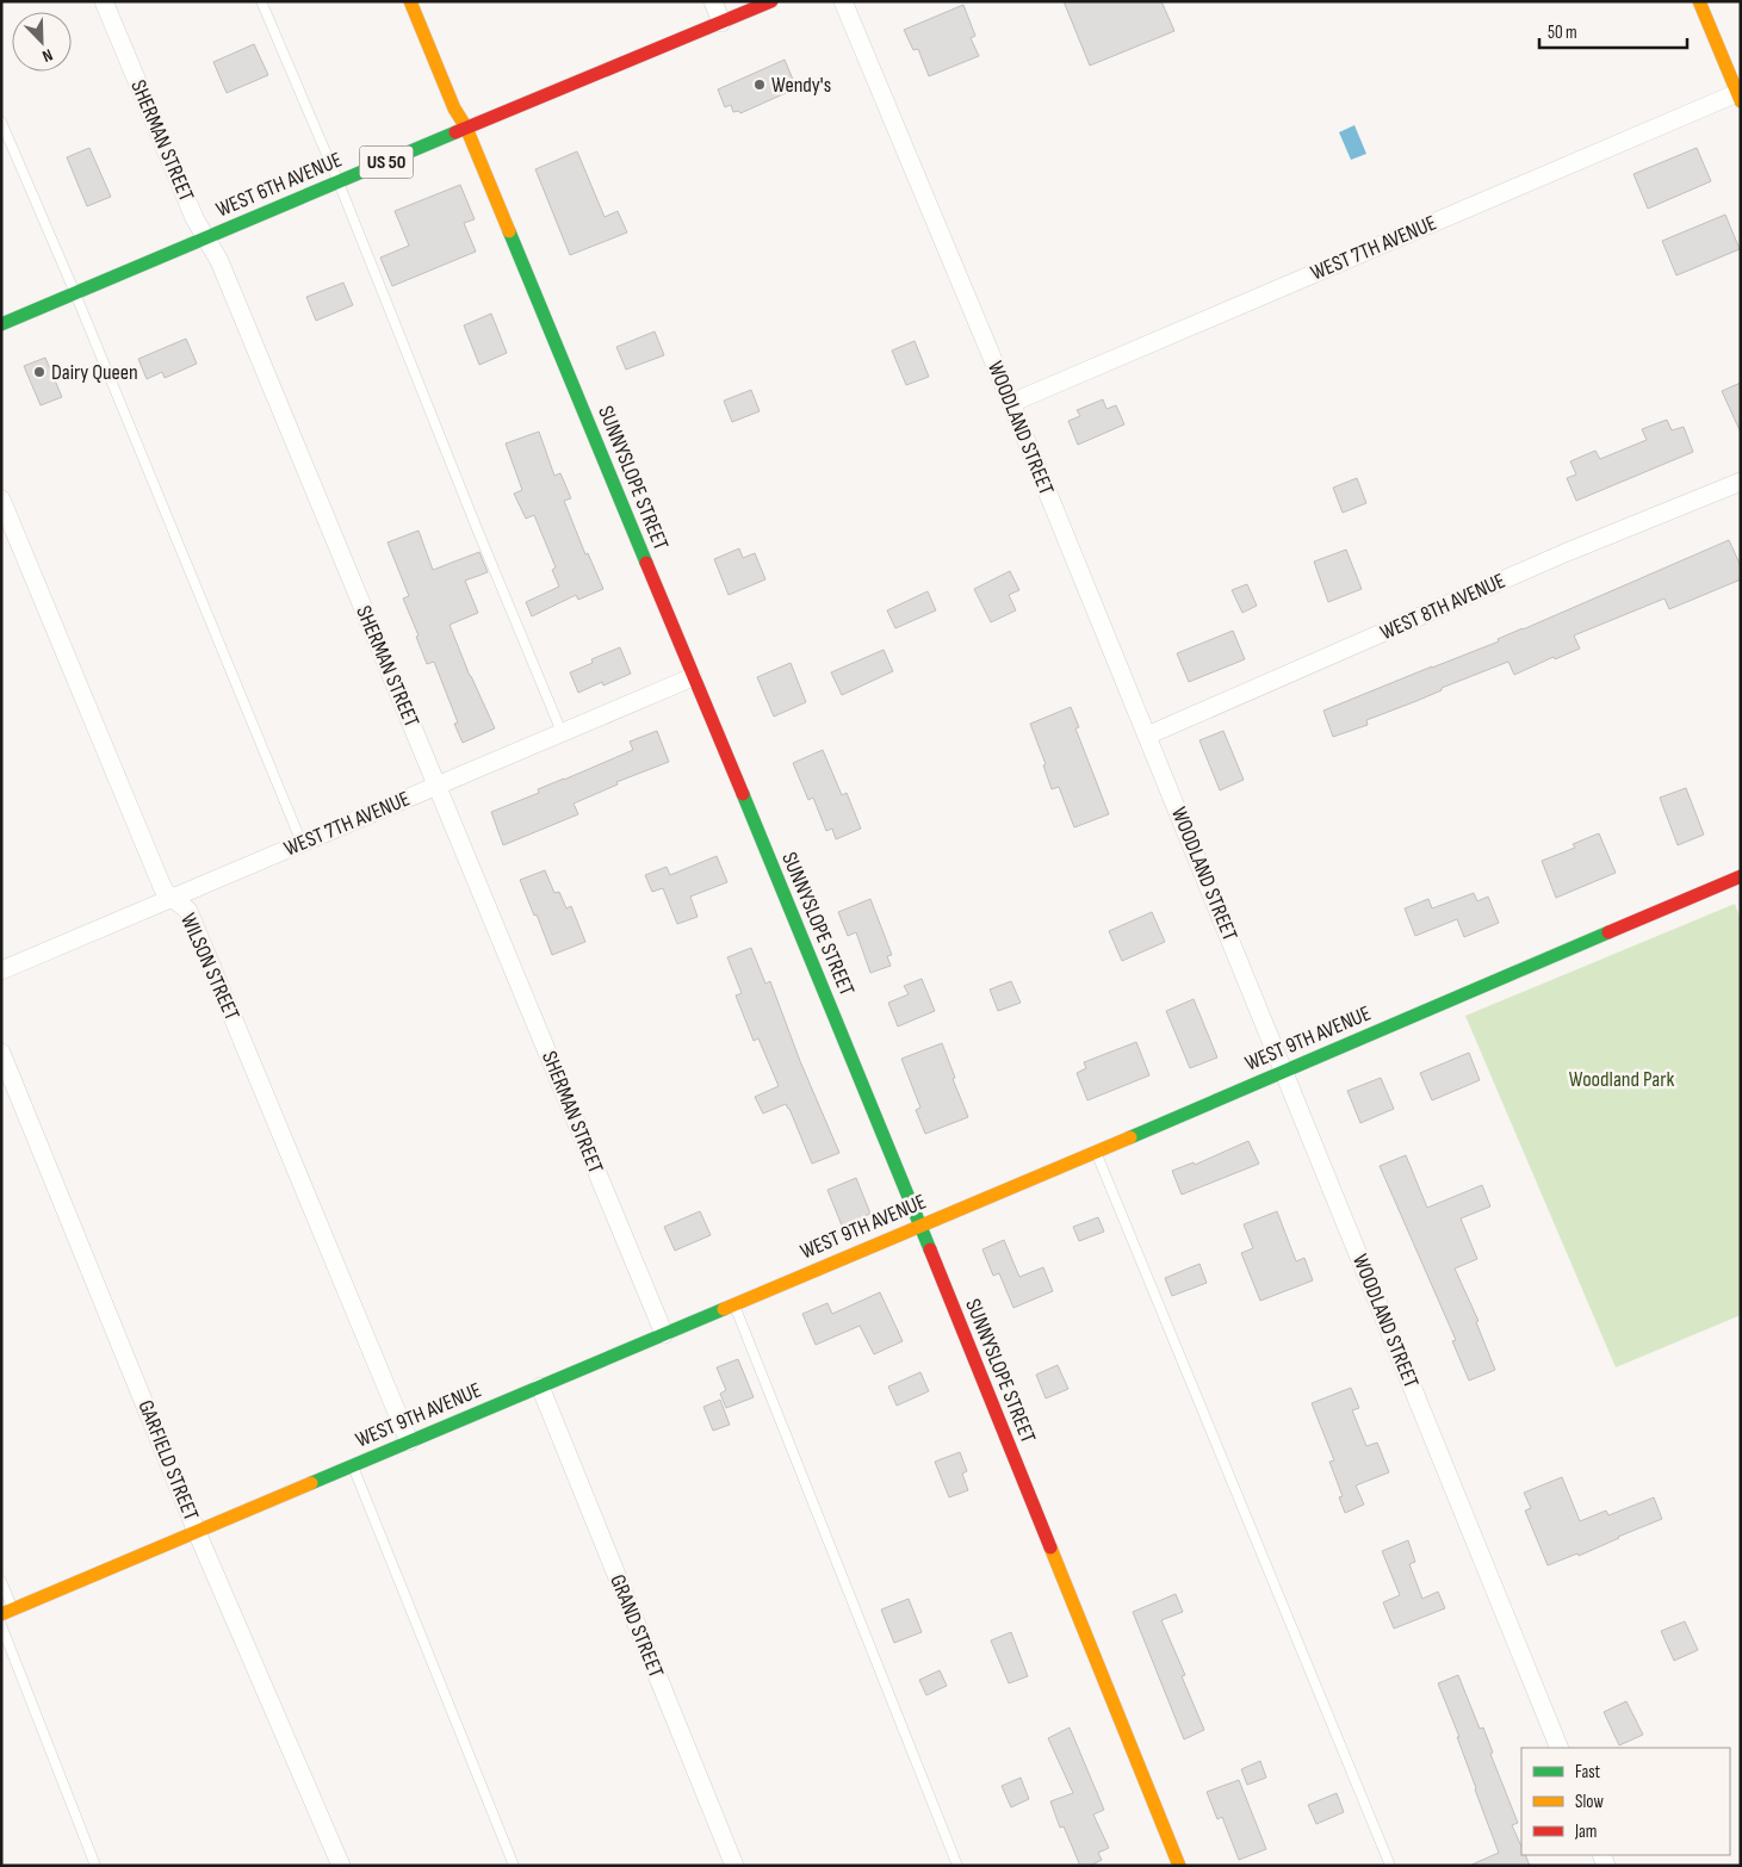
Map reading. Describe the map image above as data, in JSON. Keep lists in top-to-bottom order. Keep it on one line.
{"streets":{"street":["SHERMAN STREET","US 50","WEST 6TH AVENUE","WEST 7TH AVENUE","WOODLAND STREET","SUNNYSLOPE STREET","WEST 8TH AVENUE","WILSON STREET","WEST 9TH AVENUE","GARFIELD STREET","GRAND STREET"]},"crossings":[["SHERMAN STREET","WEST 6TH AVENUE"],["SHERMAN STREET","WEST 7TH AVENUE"],["SHERMAN STREET","WEST 9TH AVENUE"],["WEST 6TH AVENUE","SUNNYSLOPE STREET"],["WEST 7TH AVENUE","WOODLAND STREET"],["WEST 7TH AVENUE","SUNNYSLOPE STREET"],["WEST 7TH AVENUE","WILSON STREET"],["WOODLAND STREET","WEST 8TH AVENUE"],["WOODLAND STREET","WEST 9TH AVENUE"],["SUNNYSLOPE STREET","WEST 9TH AVENUE"],["WILSON STREET","WEST 9TH AVENUE"],["WEST 9TH AVENUE","GARFIELD STREET"],["WEST 9TH AVENUE","GRAND STREET"]],"parks":["Woodland Park"],"places":["Wendy's","Dairy Queen"],"legend":["Fast","Slow","Jam"],"scale_bar":"50 m","north":"bottom right"}
